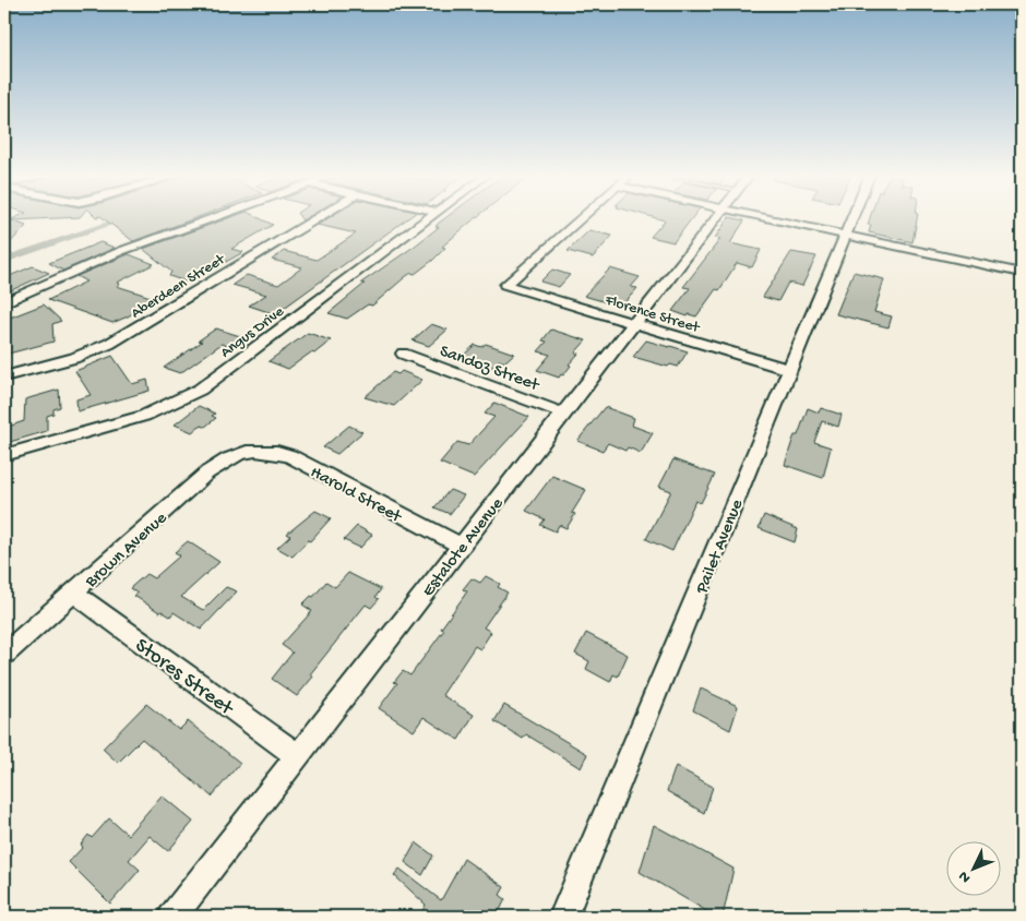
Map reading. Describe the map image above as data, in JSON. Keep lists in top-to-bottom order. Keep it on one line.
{"streets":{"street":["Aberdeen Street","Florence Street","Angus Drive","Sandoz Street","Harold Street","Estalote Avenue","Pailet Avenue","Brown Avenue","Stores Street"]},"crossings":[["Florence Street","Estalote Avenue"],["Florence Street","Pailet Avenue"],["Sandoz Street","Estalote Avenue"],["Harold Street","Estalote Avenue"],["Harold Street","Brown Avenue"],["Estalote Avenue","Stores Street"],["Brown Avenue","Stores Street"]],"north":"bottom left"}
